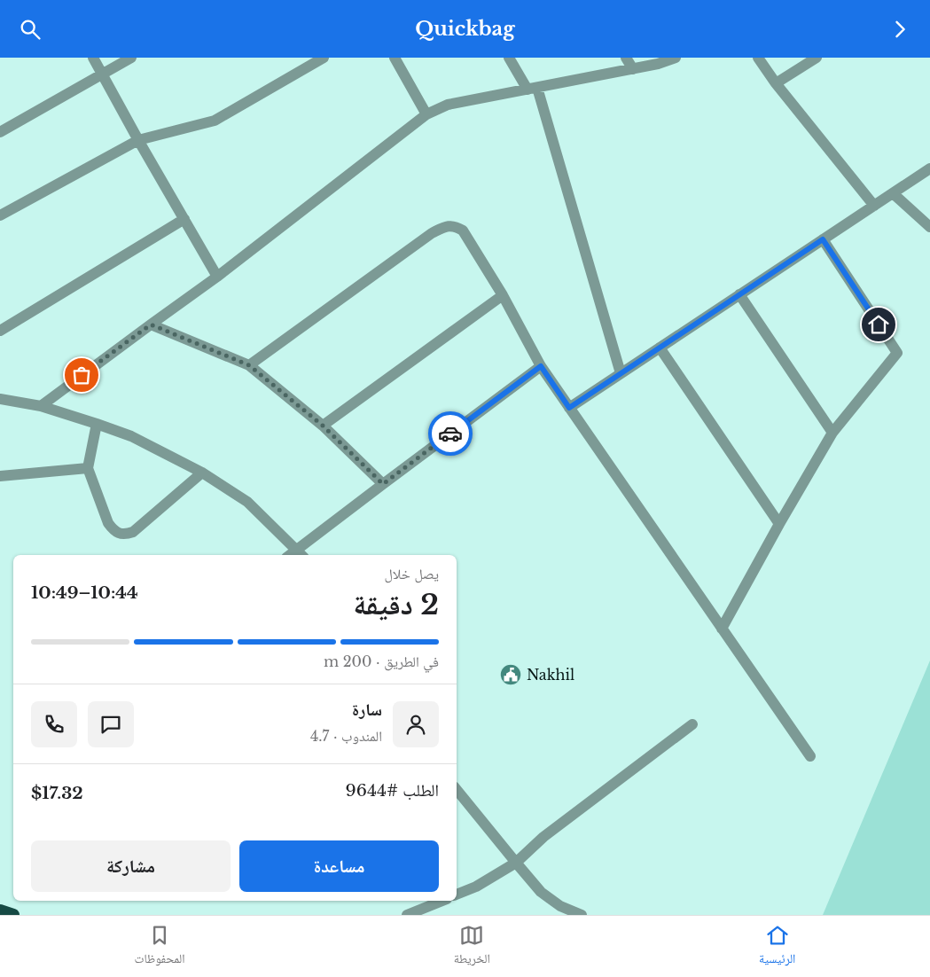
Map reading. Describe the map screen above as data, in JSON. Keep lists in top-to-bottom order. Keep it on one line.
{"places":{"public building":["Nakhil"]},"page":{"header":"Quickbag","heading":["2 دقيقة","يصل خلال","10:44–10:49"],"panel":["سارة","المندوب · 4.7","الطلب #9644","$17.32"],"bar":"في الطريق · 200 m","buttons":["مساعدة","مشاركة"],"tabs":["الرئيسية","الخريطة","المحفوظات"]}}
